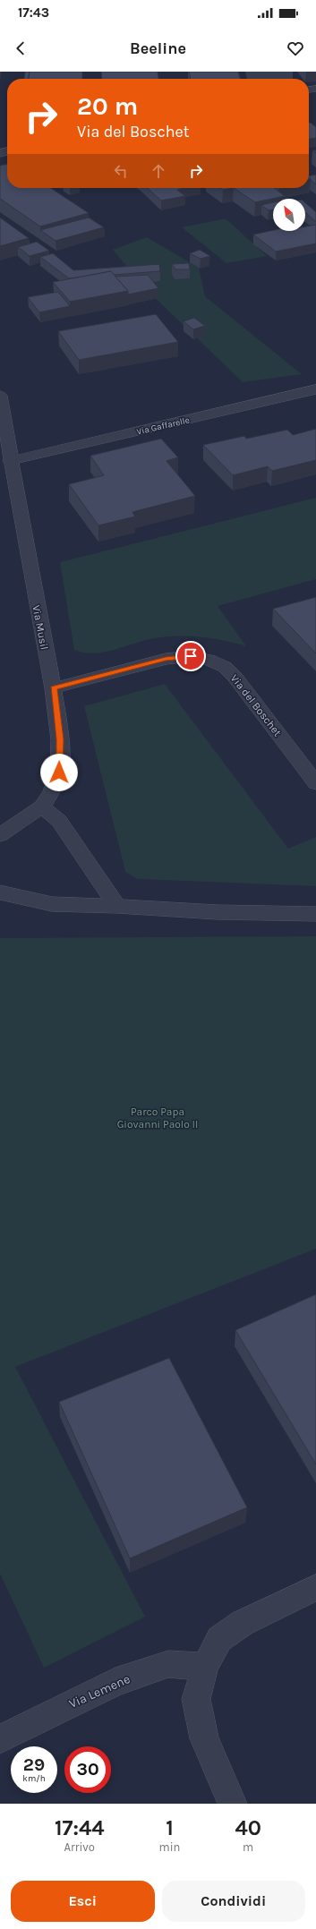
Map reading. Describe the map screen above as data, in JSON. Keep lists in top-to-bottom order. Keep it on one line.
{"streets":{"street":["Via Gaffarelle","Via Musil","Via del Boschet","Via Lemene"]},"crossings":[["Via Gaffarelle","Via Musil"],["Via Musil","Via del Boschet"]],"parks":["Parco Papa Giovanni Paolo II"],"north":"top left","page":{"status":"17:43","header":"Beeline","turn":["20 m","Via del Boschet"],"speed":"29 km/h","limit":"30","eta":["17:44","Arrivo","1","min","40","m"],"buttons":["Esci","Condividi"]}}
